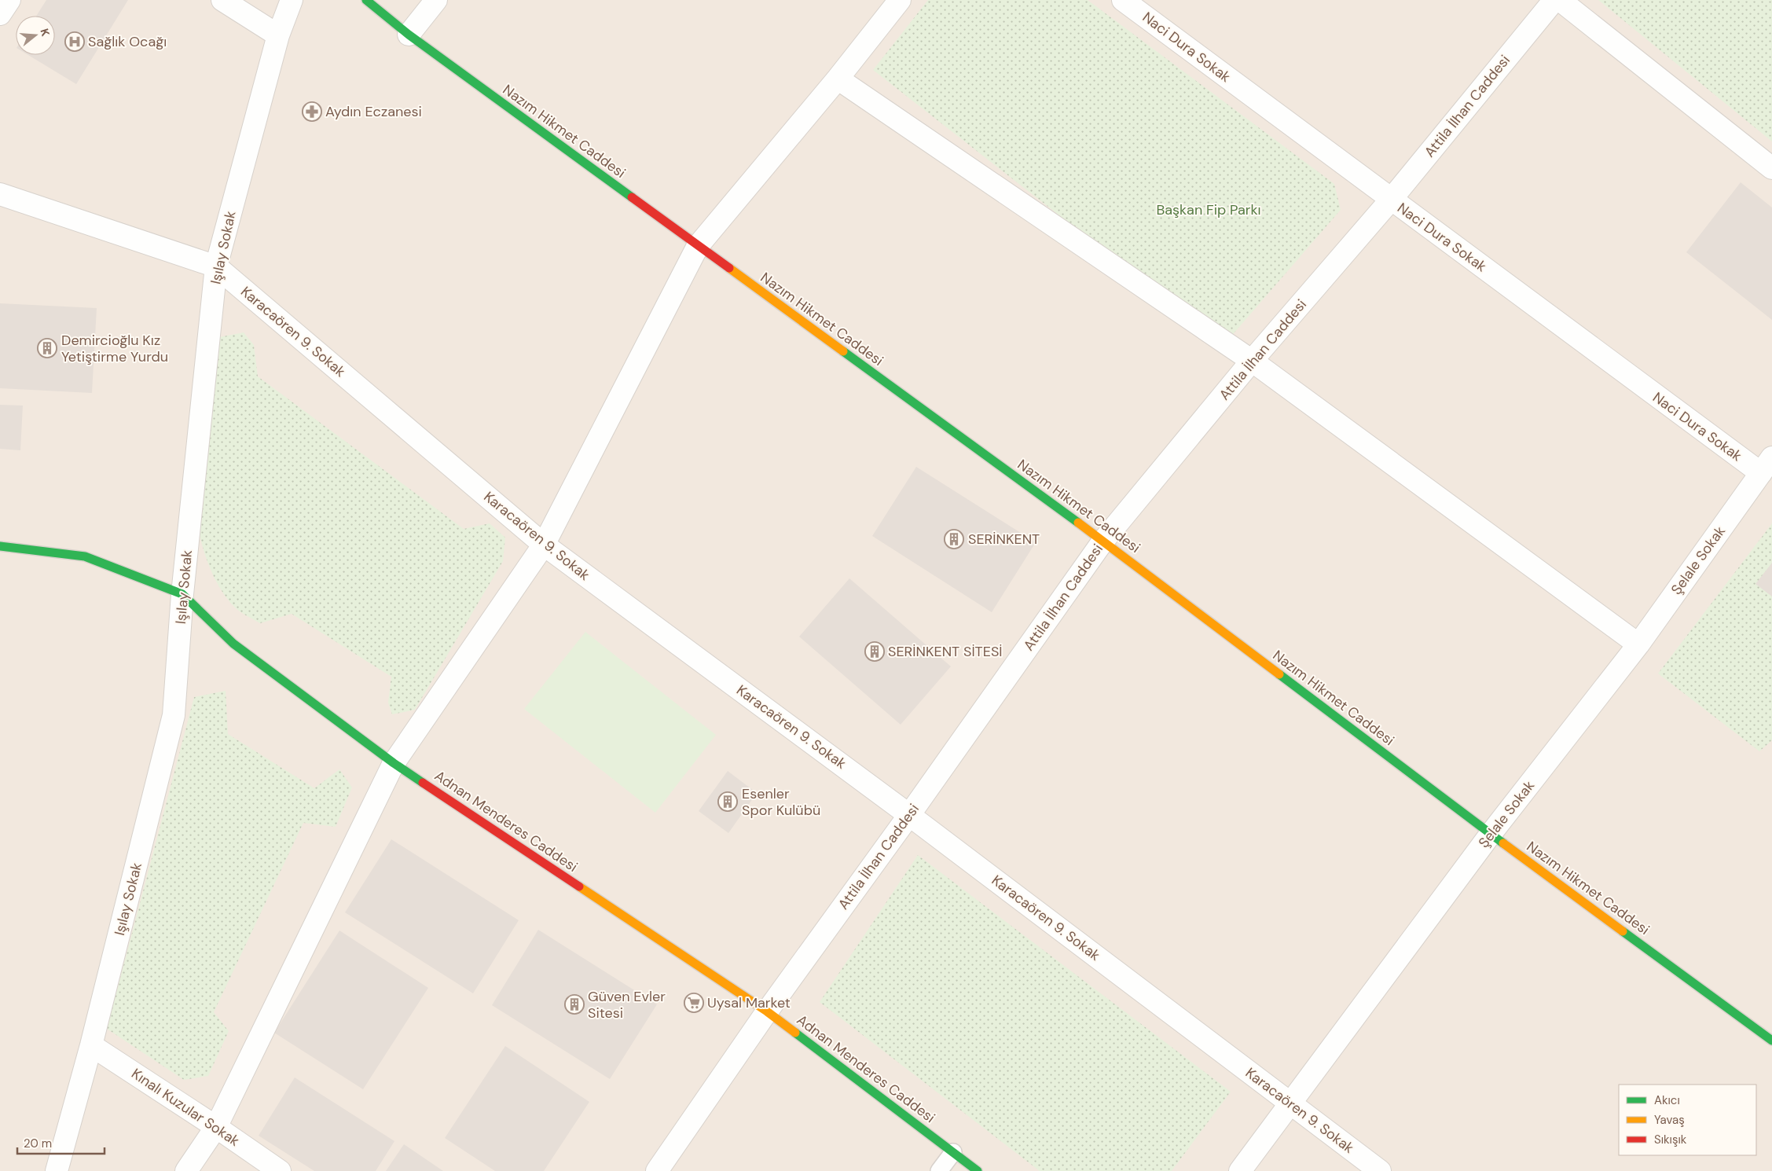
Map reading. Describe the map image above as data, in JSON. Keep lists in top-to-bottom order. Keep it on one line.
{"streets":{"street":["Naci Dura Sokak","Attila İlhan Caddesi","Nazım Hikmet Caddesi","Işılay Sokak","Karacaören 9. Sokak","Şelale Sokak","Adnan Menderes Caddesi","Kınalı Kuzular Sokak"]},"crossings":[["Naci Dura Sokak","Attila İlhan Caddesi"],["Naci Dura Sokak","Şelale Sokak"],["Attila İlhan Caddesi","Nazım Hikmet Caddesi"],["Attila İlhan Caddesi","Karacaören 9. Sokak"],["Attila İlhan Caddesi","Adnan Menderes Caddesi"],["Nazım Hikmet Caddesi","Şelale Sokak"],["Işılay Sokak","Karacaören 9. Sokak"],["Işılay Sokak","Adnan Menderes Caddesi"],["Işılay Sokak","Kınalı Kuzular Sokak"],["Karacaören 9. Sokak","Şelale Sokak"]],"parks":["Başkan Fip Parkı"],"places":{"hospital":["Sağlık Ocağı"],"pharmacy":["Aydın Eczanesi"],"building":["Demircioğlu Kız Yetiştirme Yurdu","SERİNKENT","SERİNKENT SİTESİ","Esenler Spor Kulübü","Güven Evler Sitesi"],"supermarket":["Uysal Market"]},"legend":["Akıcı","Yavaş","Sıkışık"],"scale_bar":"20 m","north":"right"}
